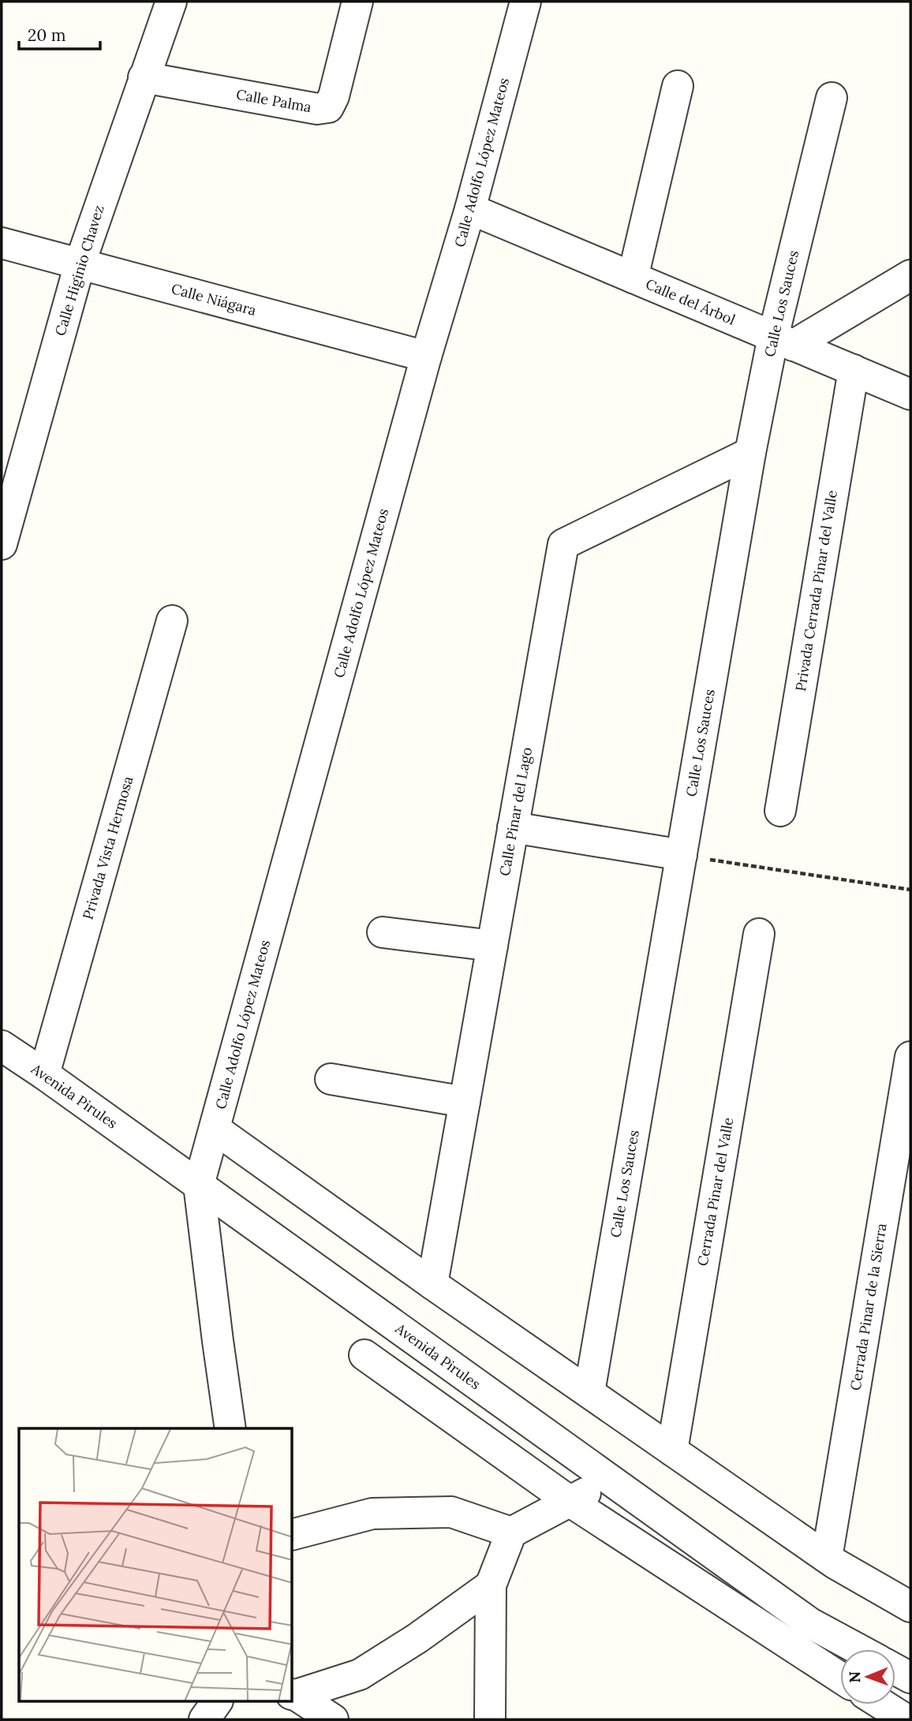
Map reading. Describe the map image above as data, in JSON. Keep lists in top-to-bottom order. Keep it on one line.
{"streets":{"street":["Calle Palma","Calle Adolfo López Mateos","Calle Higinio Chavez","Calle Niágara","Calle del Árbol","Calle Los Sauces","Privada Cerrada Pinar del Valle","Calle Pinar del Lago","Privada Vista Hermosa","Avenida Pirules","Cerrada Pinar del Valle","Cerrada Pinar de la Sierra"]},"crossings":[["Calle Palma","Calle Higinio Chavez"],["Calle Adolfo López Mateos","Calle Niágara"],["Calle Adolfo López Mateos","Calle del Árbol"],["Calle Adolfo López Mateos","Avenida Pirules"],["Calle Higinio Chavez","Calle Niágara"],["Calle del Árbol","Calle Los Sauces"],["Calle del Árbol","Privada Cerrada Pinar del Valle"],["Calle Los Sauces","Calle Pinar del Lago"],["Privada Vista Hermosa","Avenida Pirules"]],"scale_bar":"20 m","north":"left"}
